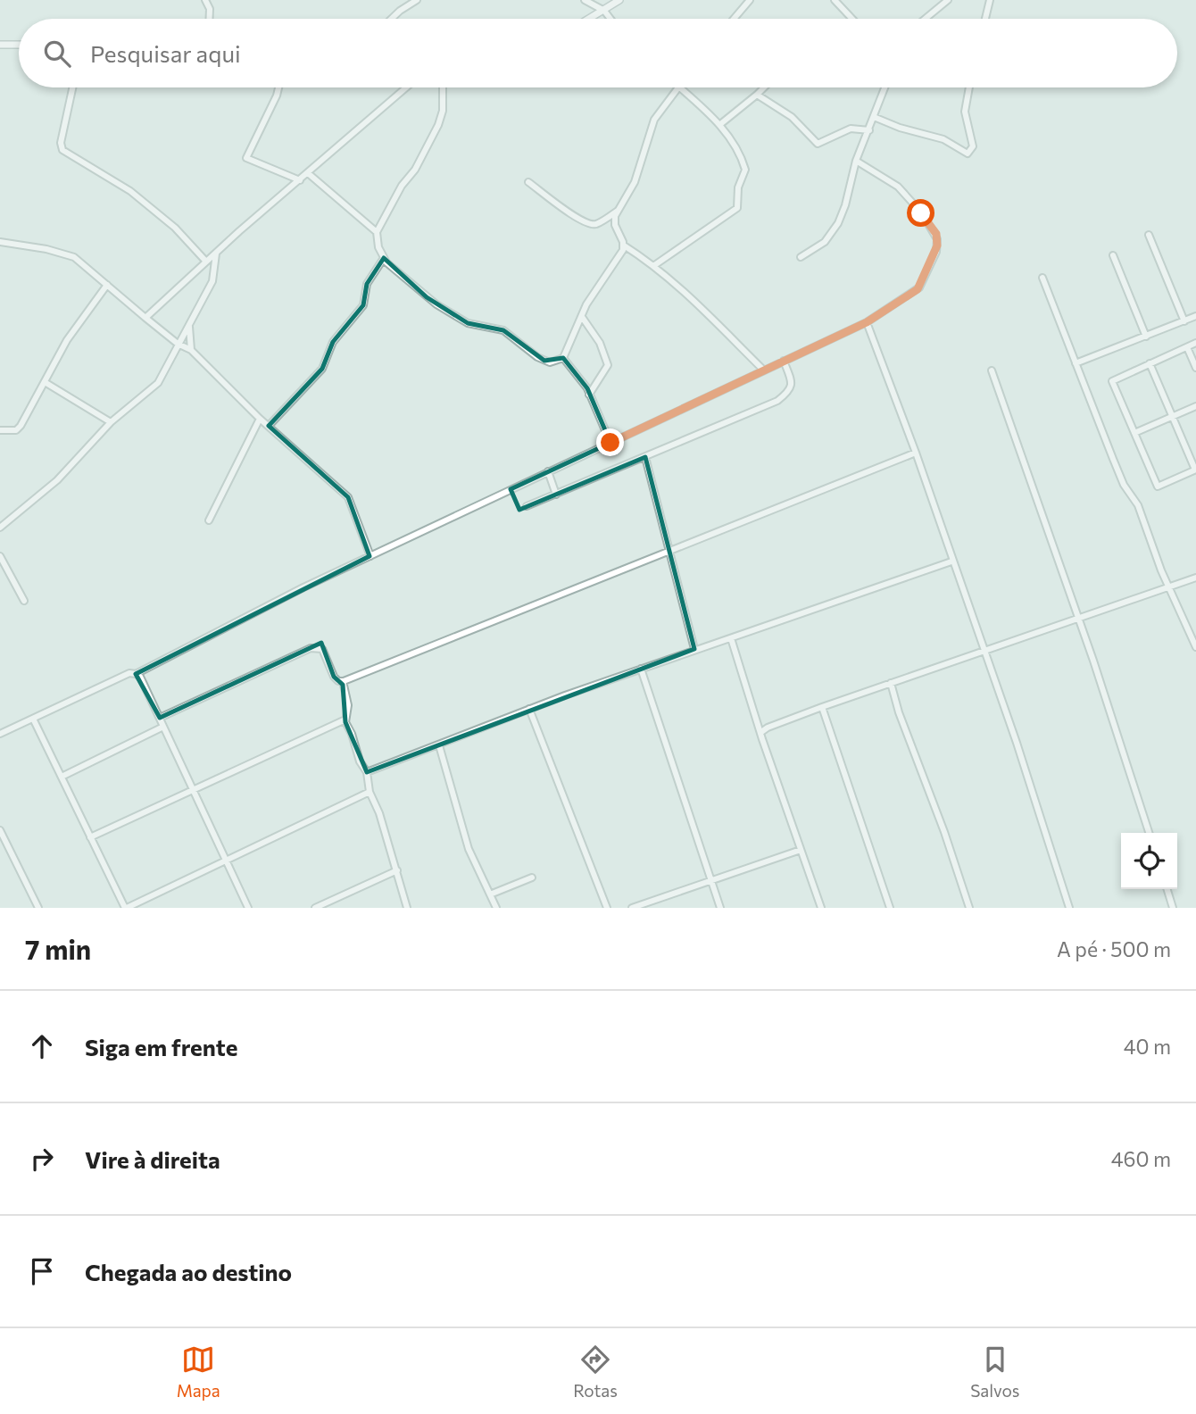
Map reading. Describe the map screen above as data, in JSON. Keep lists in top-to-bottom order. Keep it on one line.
{"page":{"search":"Pesquisar aqui","heading":["7 min","A pé · 500 m"],"list":[["Siga em frente","40 m"],["Vire à direita","460 m"],"Chegada ao destino"],"nav":["Mapa","Rotas","Salvos"]}}
